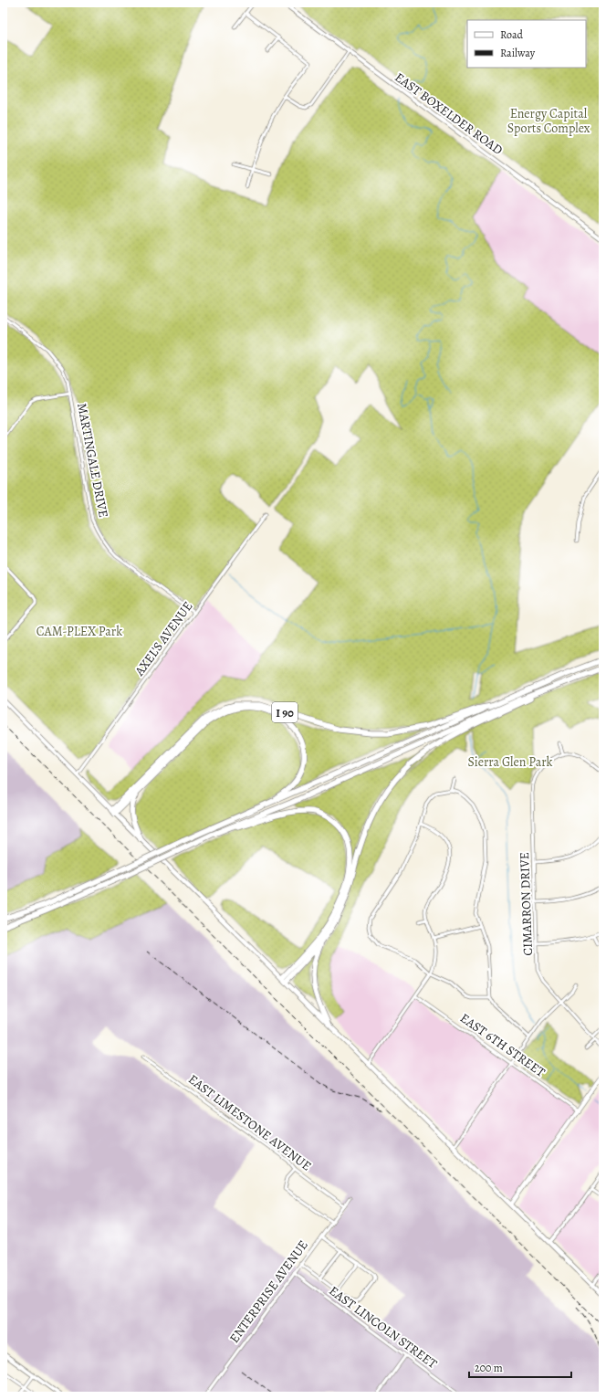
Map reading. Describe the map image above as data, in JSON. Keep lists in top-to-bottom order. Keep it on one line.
{"streets":{"highway":["I 90"],"main road":["EAST BOXELDER ROAD"],"street":["MARTINGALE DRIVE","AXEL'S AVENUE","CIMARRON DRIVE","EAST 6TH STREET","EAST LIMESTONE AVENUE","ENTERPRISE AVENUE","EAST LINCOLN STREET"]},"crossings":[["MARTINGALE DRIVE","AXEL'S AVENUE"],["EAST LIMESTONE AVENUE","ENTERPRISE AVENUE"],["ENTERPRISE AVENUE","EAST LINCOLN STREET"]],"parks":["Energy Capital Sports Complex","CAM-PLEX Park","Sierra Glen Park"],"legend":["Road","Railway"],"scale_bar":"200 m"}
